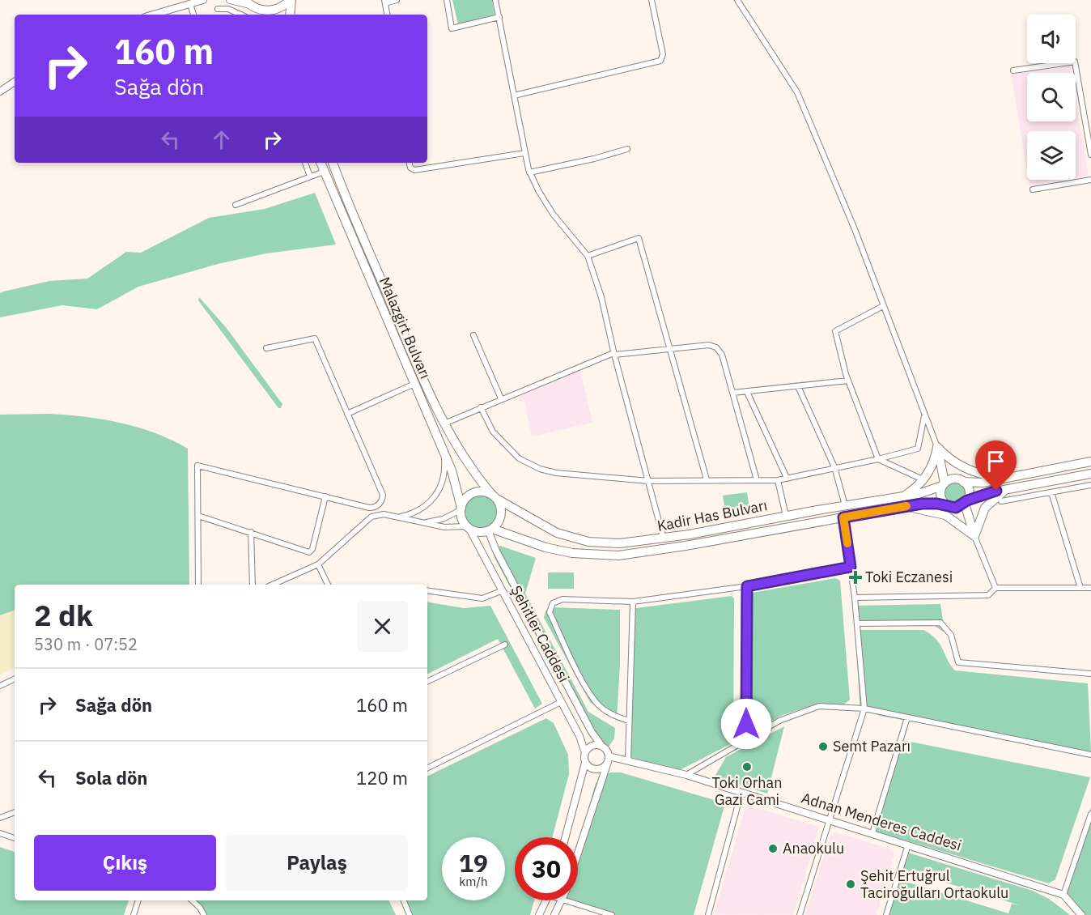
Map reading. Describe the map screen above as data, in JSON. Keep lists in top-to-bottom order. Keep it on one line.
{"streets":{"highway":["Malazgirt Bulvarı","Kadir Has Bulvarı"],"street":["Şehitler Caddesi","Adnan Menderes Caddesi"]},"crossings":[["Malazgirt Bulvarı","Kadir Has Bulvarı"],["Malazgirt Bulvarı","Şehitler Caddesi"],["Kadir Has Bulvarı","Şehitler Caddesi"],["Şehitler Caddesi","Adnan Menderes Caddesi"]],"places":{"health":["Toki Eczanesi"],"other":["Semt Pazarı","Toki Orhan Gazi Cami","Anaokulu","Şehit Ertuğrul Taciroğulları Ortaokulu"]},"page":{"turn":["160 m","Sağa dön"],"heading":["2 dk","530 m · 07:52"],"list":[{"name":"Sağa dön","value":"160 m"},{"name":"Sola dön","value":"120 m"}],"buttons":["Çıkış","Paylaş"],"speed":"19 km/h","limit":"30"}}
